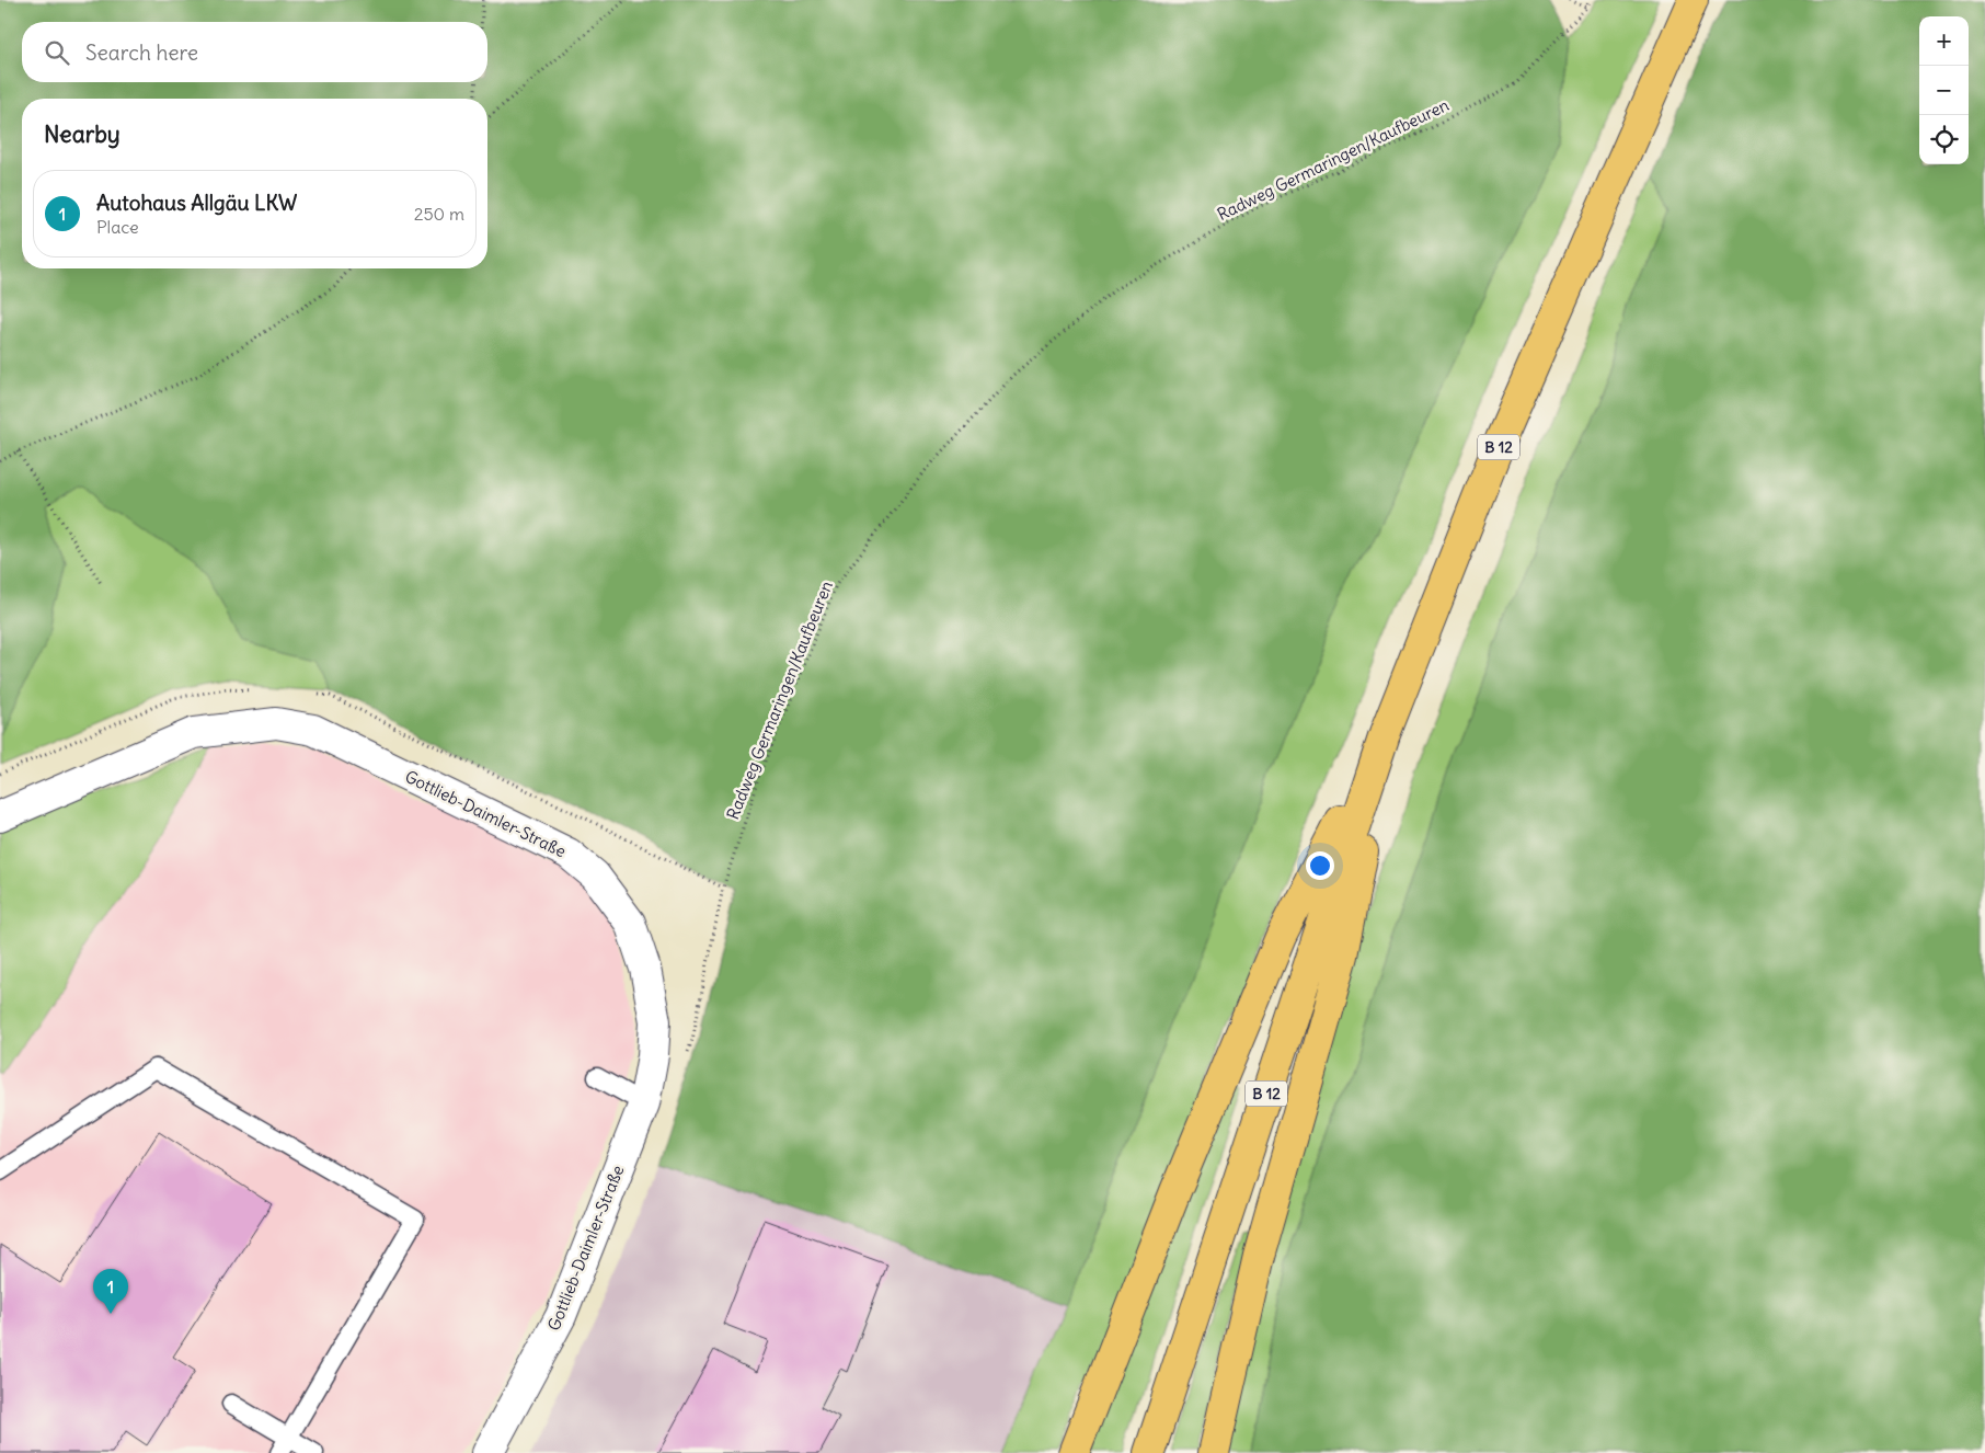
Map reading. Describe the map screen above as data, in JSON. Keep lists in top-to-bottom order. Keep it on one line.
{"streets":{"highway":["B 12"],"street":["Gottlieb-Daimler-Straße"],"path":["Radweg Germaringen/Kaufbeuren"]},"page":{"map_buttons":["+","−"],"search":"Search here","heading":"Nearby","list":[{"mark":"1","name":"Autohaus Allgäu LKW","note":"Place","value":"250 m"}],"pins":"1"}}
